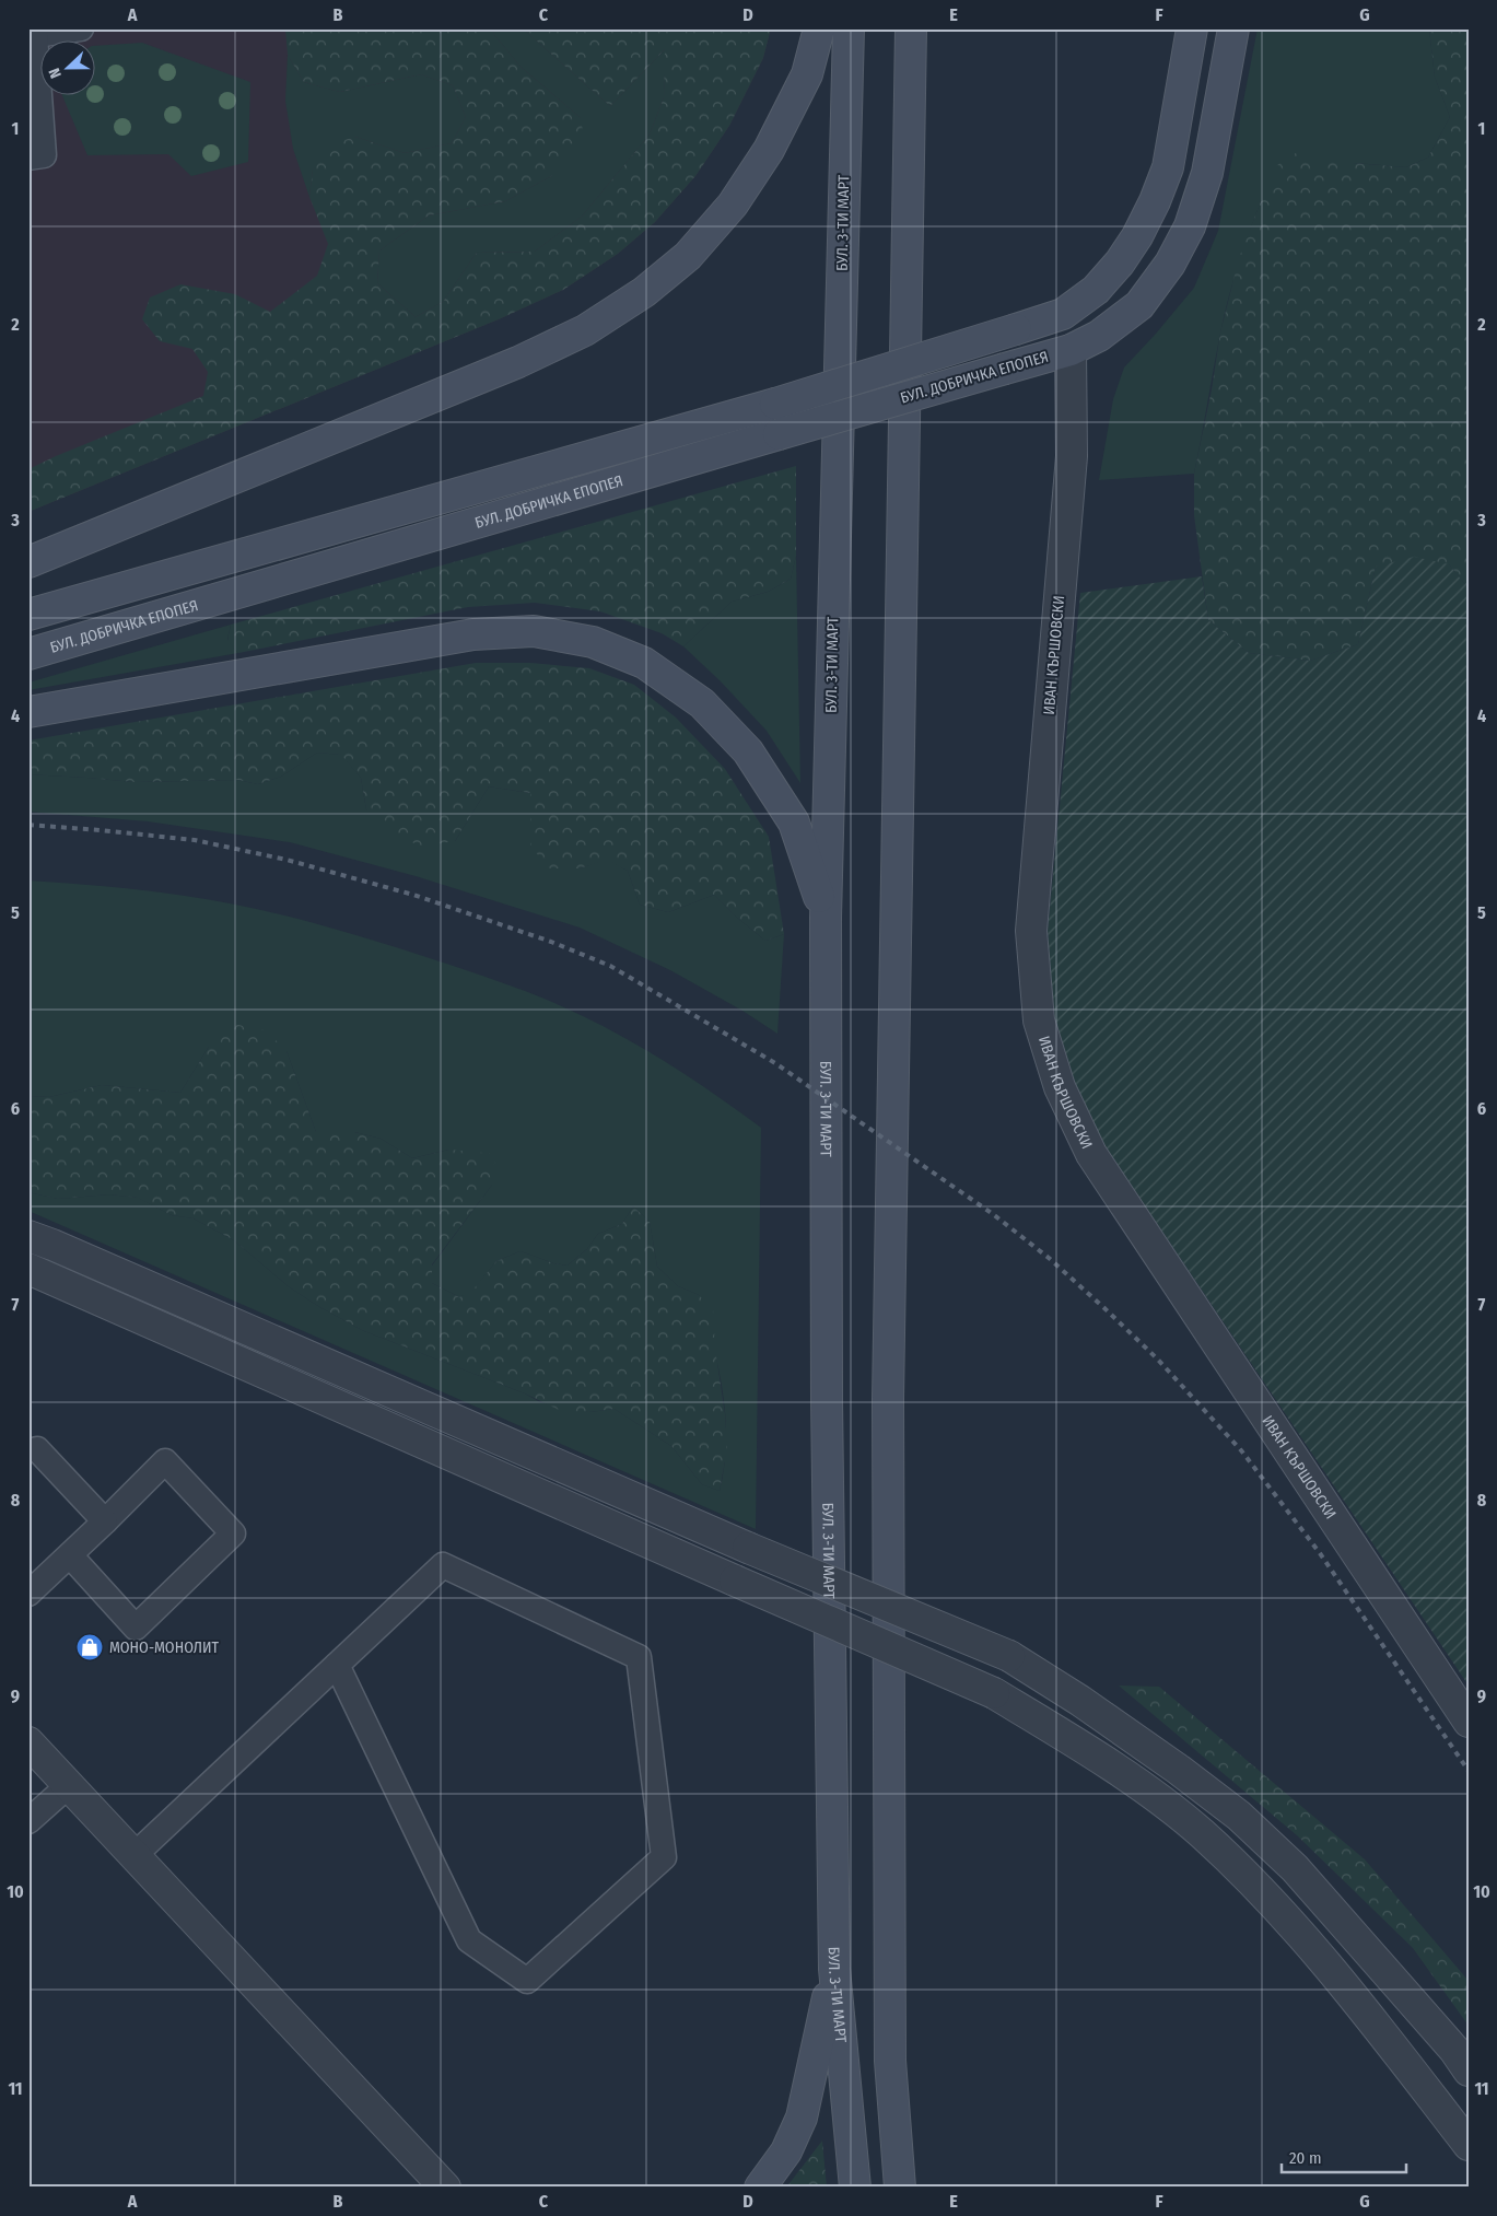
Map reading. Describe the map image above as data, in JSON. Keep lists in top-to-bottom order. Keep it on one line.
{"streets":{"main road":["БУЛ. 3-ТИ МАРТ","БУЛ. ДОБРИЧКА ЕПОПЕЯ"],"street":["ИВАН КЪРШОВСКИ"]},"crossings":[["БУЛ. ДОБРИЧКА ЕПОПЕЯ","ИВАН КЪРШОВСКИ"]],"places":{"shop":["МОНО-МОНОЛИТ"]},"scale_bar":"20 m","north":"left","grid":{"columns":["A","B","C","D","E","F","G"],"rows":["1","2","3","4","5","6","7","8","9","10","11"]}}
